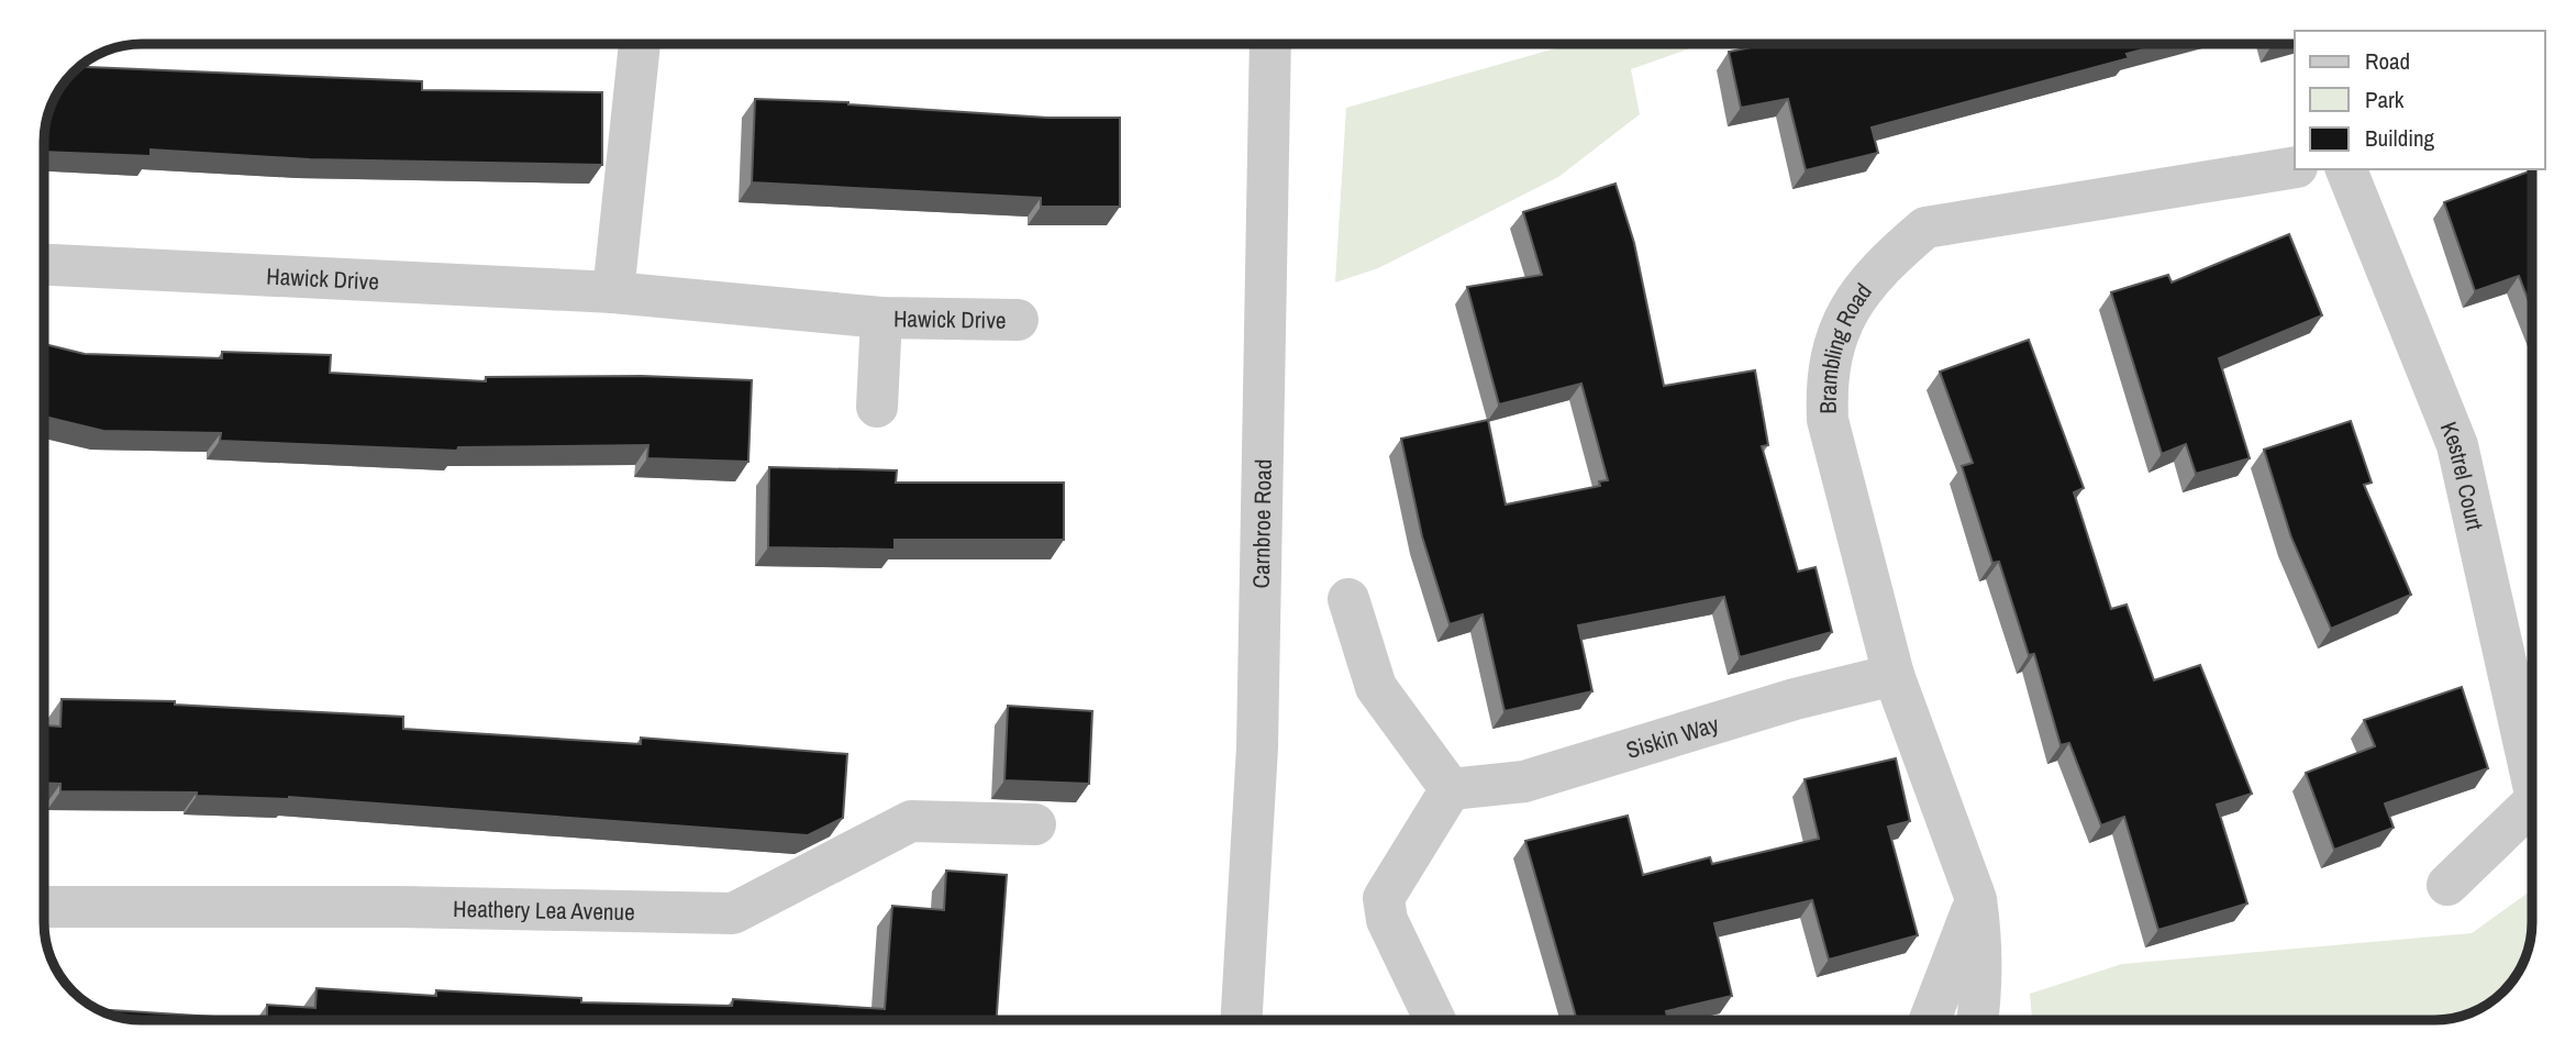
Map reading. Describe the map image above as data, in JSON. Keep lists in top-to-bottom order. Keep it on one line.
{"streets":{"street":["Hawick Drive","Brambling Road","Kestrel Court","Carnbroe Road","Siskin Way","Heathery Lea Avenue"]},"crossings":[["Brambling Road","Siskin Way"]],"legend":["Road","Park","Building"]}
